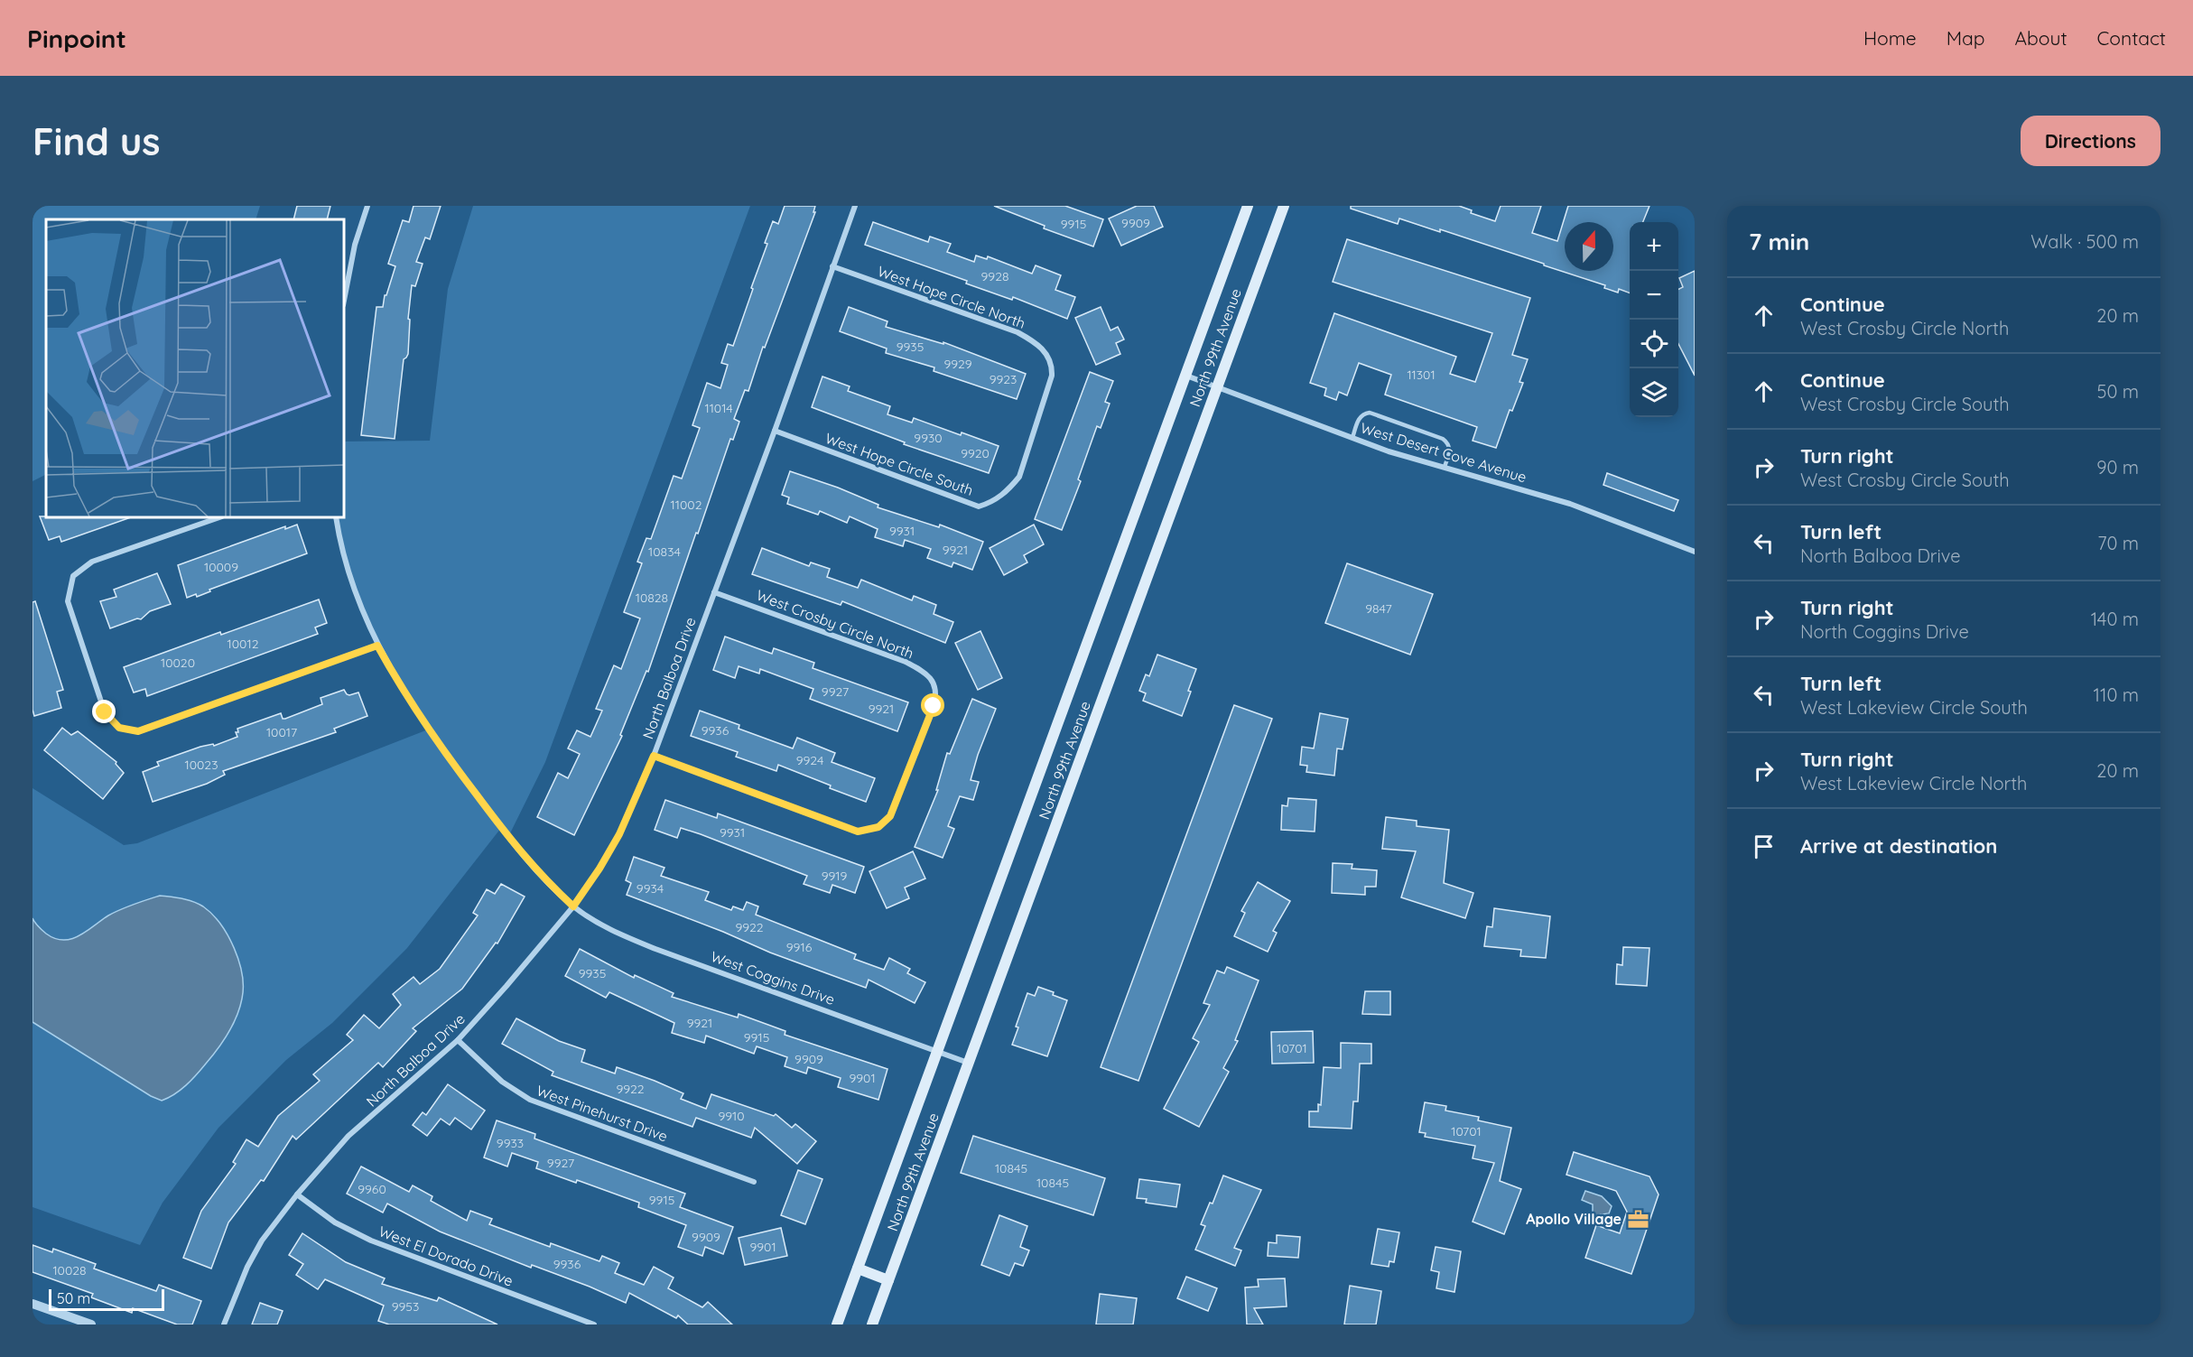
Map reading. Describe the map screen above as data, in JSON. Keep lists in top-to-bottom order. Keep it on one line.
{"streets":{"main road":["North 99th Avenue"],"street":["West Hope Circle North","West Desert Cove Avenue","West Hope Circle South","West Crosby Circle North","North Balboa Drive","West Coggins Drive","West Pinehurst Drive","West El Dorado Drive"]},"crossings":[["West Hope Circle North","West Hope Circle South"],["West Hope Circle North","North Balboa Drive"],["North 99th Avenue","West Desert Cove Avenue"],["North 99th Avenue","West Coggins Drive"],["West Hope Circle South","North Balboa Drive"],["West Crosby Circle North","North Balboa Drive"],["North Balboa Drive","West Coggins Drive"],["North Balboa Drive","West Pinehurst Drive"],["North Balboa Drive","West El Dorado Drive"]],"places":{"office":["Apollo Village"]},"house_numbers":["9909","9915","9928","9935","9929","11301","9923","11014","9930","9920","11002","9931","9921","10834","10009","10828","9847","10012","10020","9927","9921","9936","10017","9924","10023","9931","9919","9934","9922","9916","9935","9921","9915","10701","9909","9901","9922","9910","10701","9933","9927","10845","10845","9960","9915","9909","9901","9936","10028","9953"],"scale_bar":"50 m","north":"top","page":{"header":"Pinpoint","nav":["Home","Map","About","Contact"],"buttons":"Directions","title":"Find us","heading":["7 min","Walk · 500 m"],"map_buttons":["+","−"],"list":[["Continue","West Crosby Circle North","20 m"],["Continue","West Crosby Circle South","50 m"],["Turn right","West Crosby Circle South","90 m"],["Turn left","North Balboa Drive","70 m"],["Turn right","North Coggins Drive","140 m"],["Turn left","West Lakeview Circle South","110 m"],["Turn right","West Lakeview Circle North","20 m"],"Arrive at destination"],"scale":"50 m"}}
